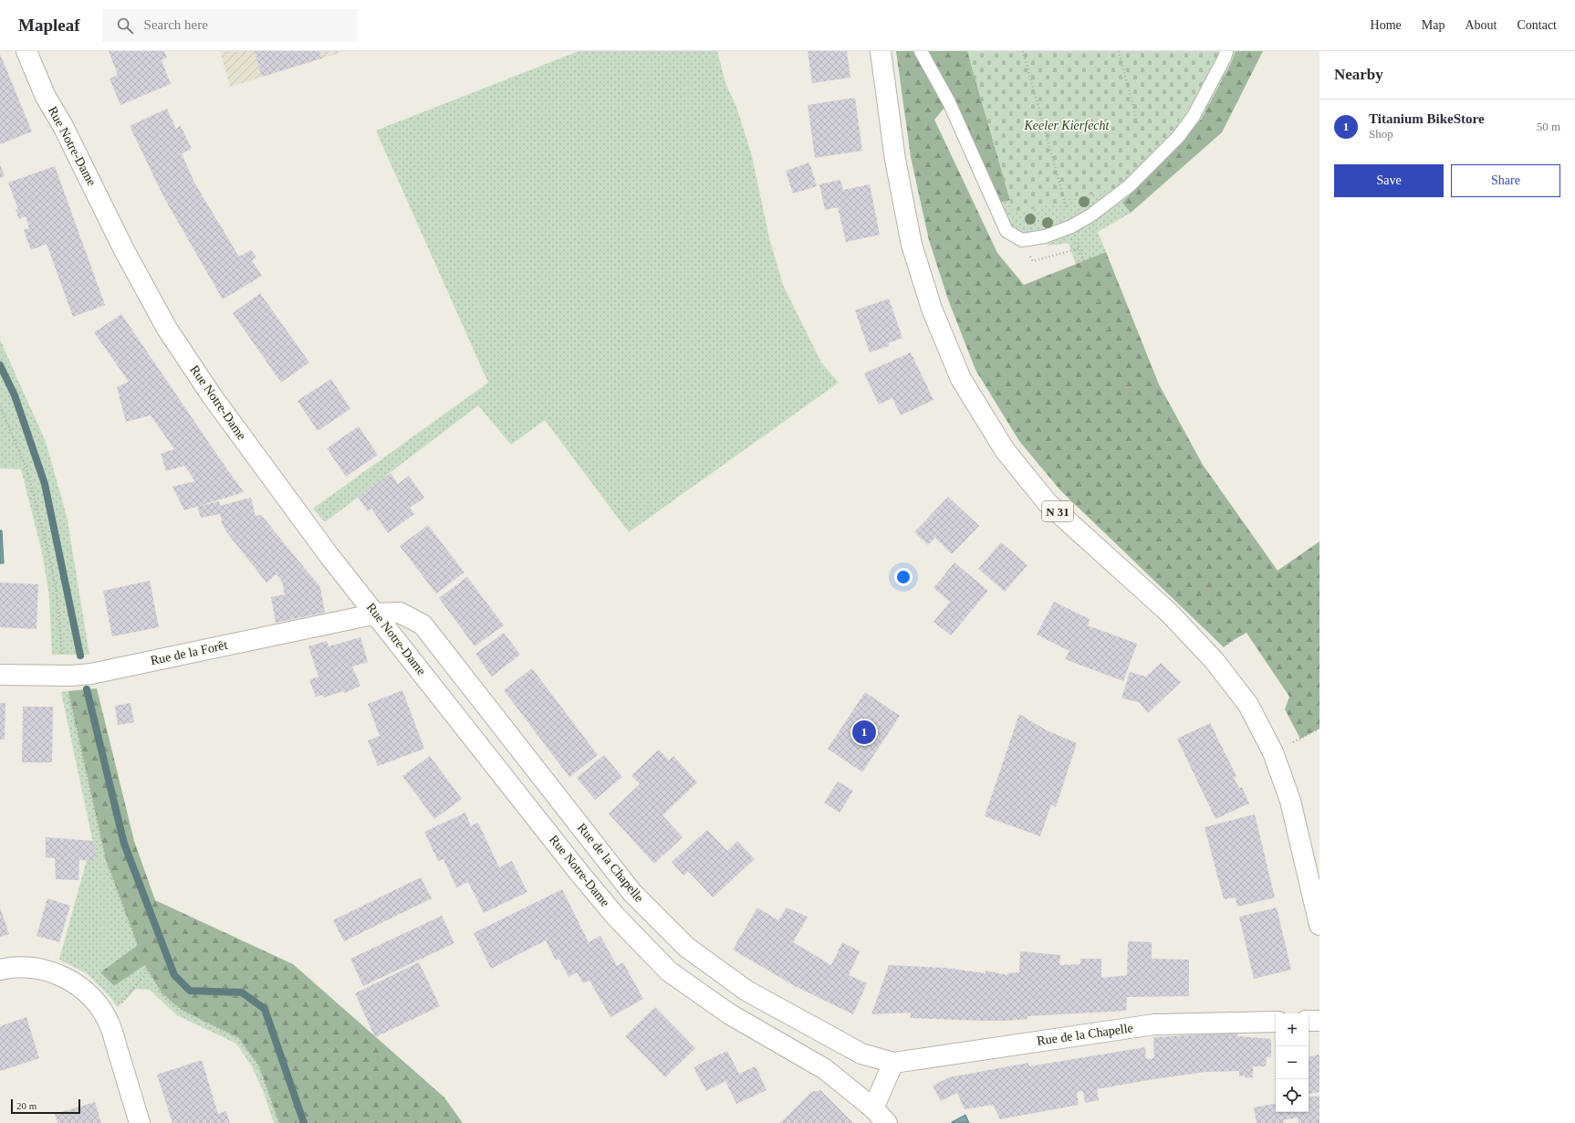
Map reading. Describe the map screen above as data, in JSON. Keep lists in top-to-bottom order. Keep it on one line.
{"streets":{"street":["Rue Notre-Dame","N 31","Rue de la Forêt","Rue de la Chapelle"]},"crossings":[["Rue Notre-Dame","Rue de la Forêt"],["Rue Notre-Dame","Rue de la Chapelle"],["Rue de la Forêt","Rue de la Chapelle"]],"parks":["Keeler Kierfecht"],"scale_bar":"20 m","page":{"header":"Mapleaf","search":"Search here","nav":["Home","Map","About","Contact"],"heading":"Nearby","list":[{"mark":"1","name":"Titanium BikeStore","note":"Shop","value":"50 m"}],"buttons":["Save","Share"],"pins":"1","map_buttons":["+","−"],"scale":"20 m"}}
